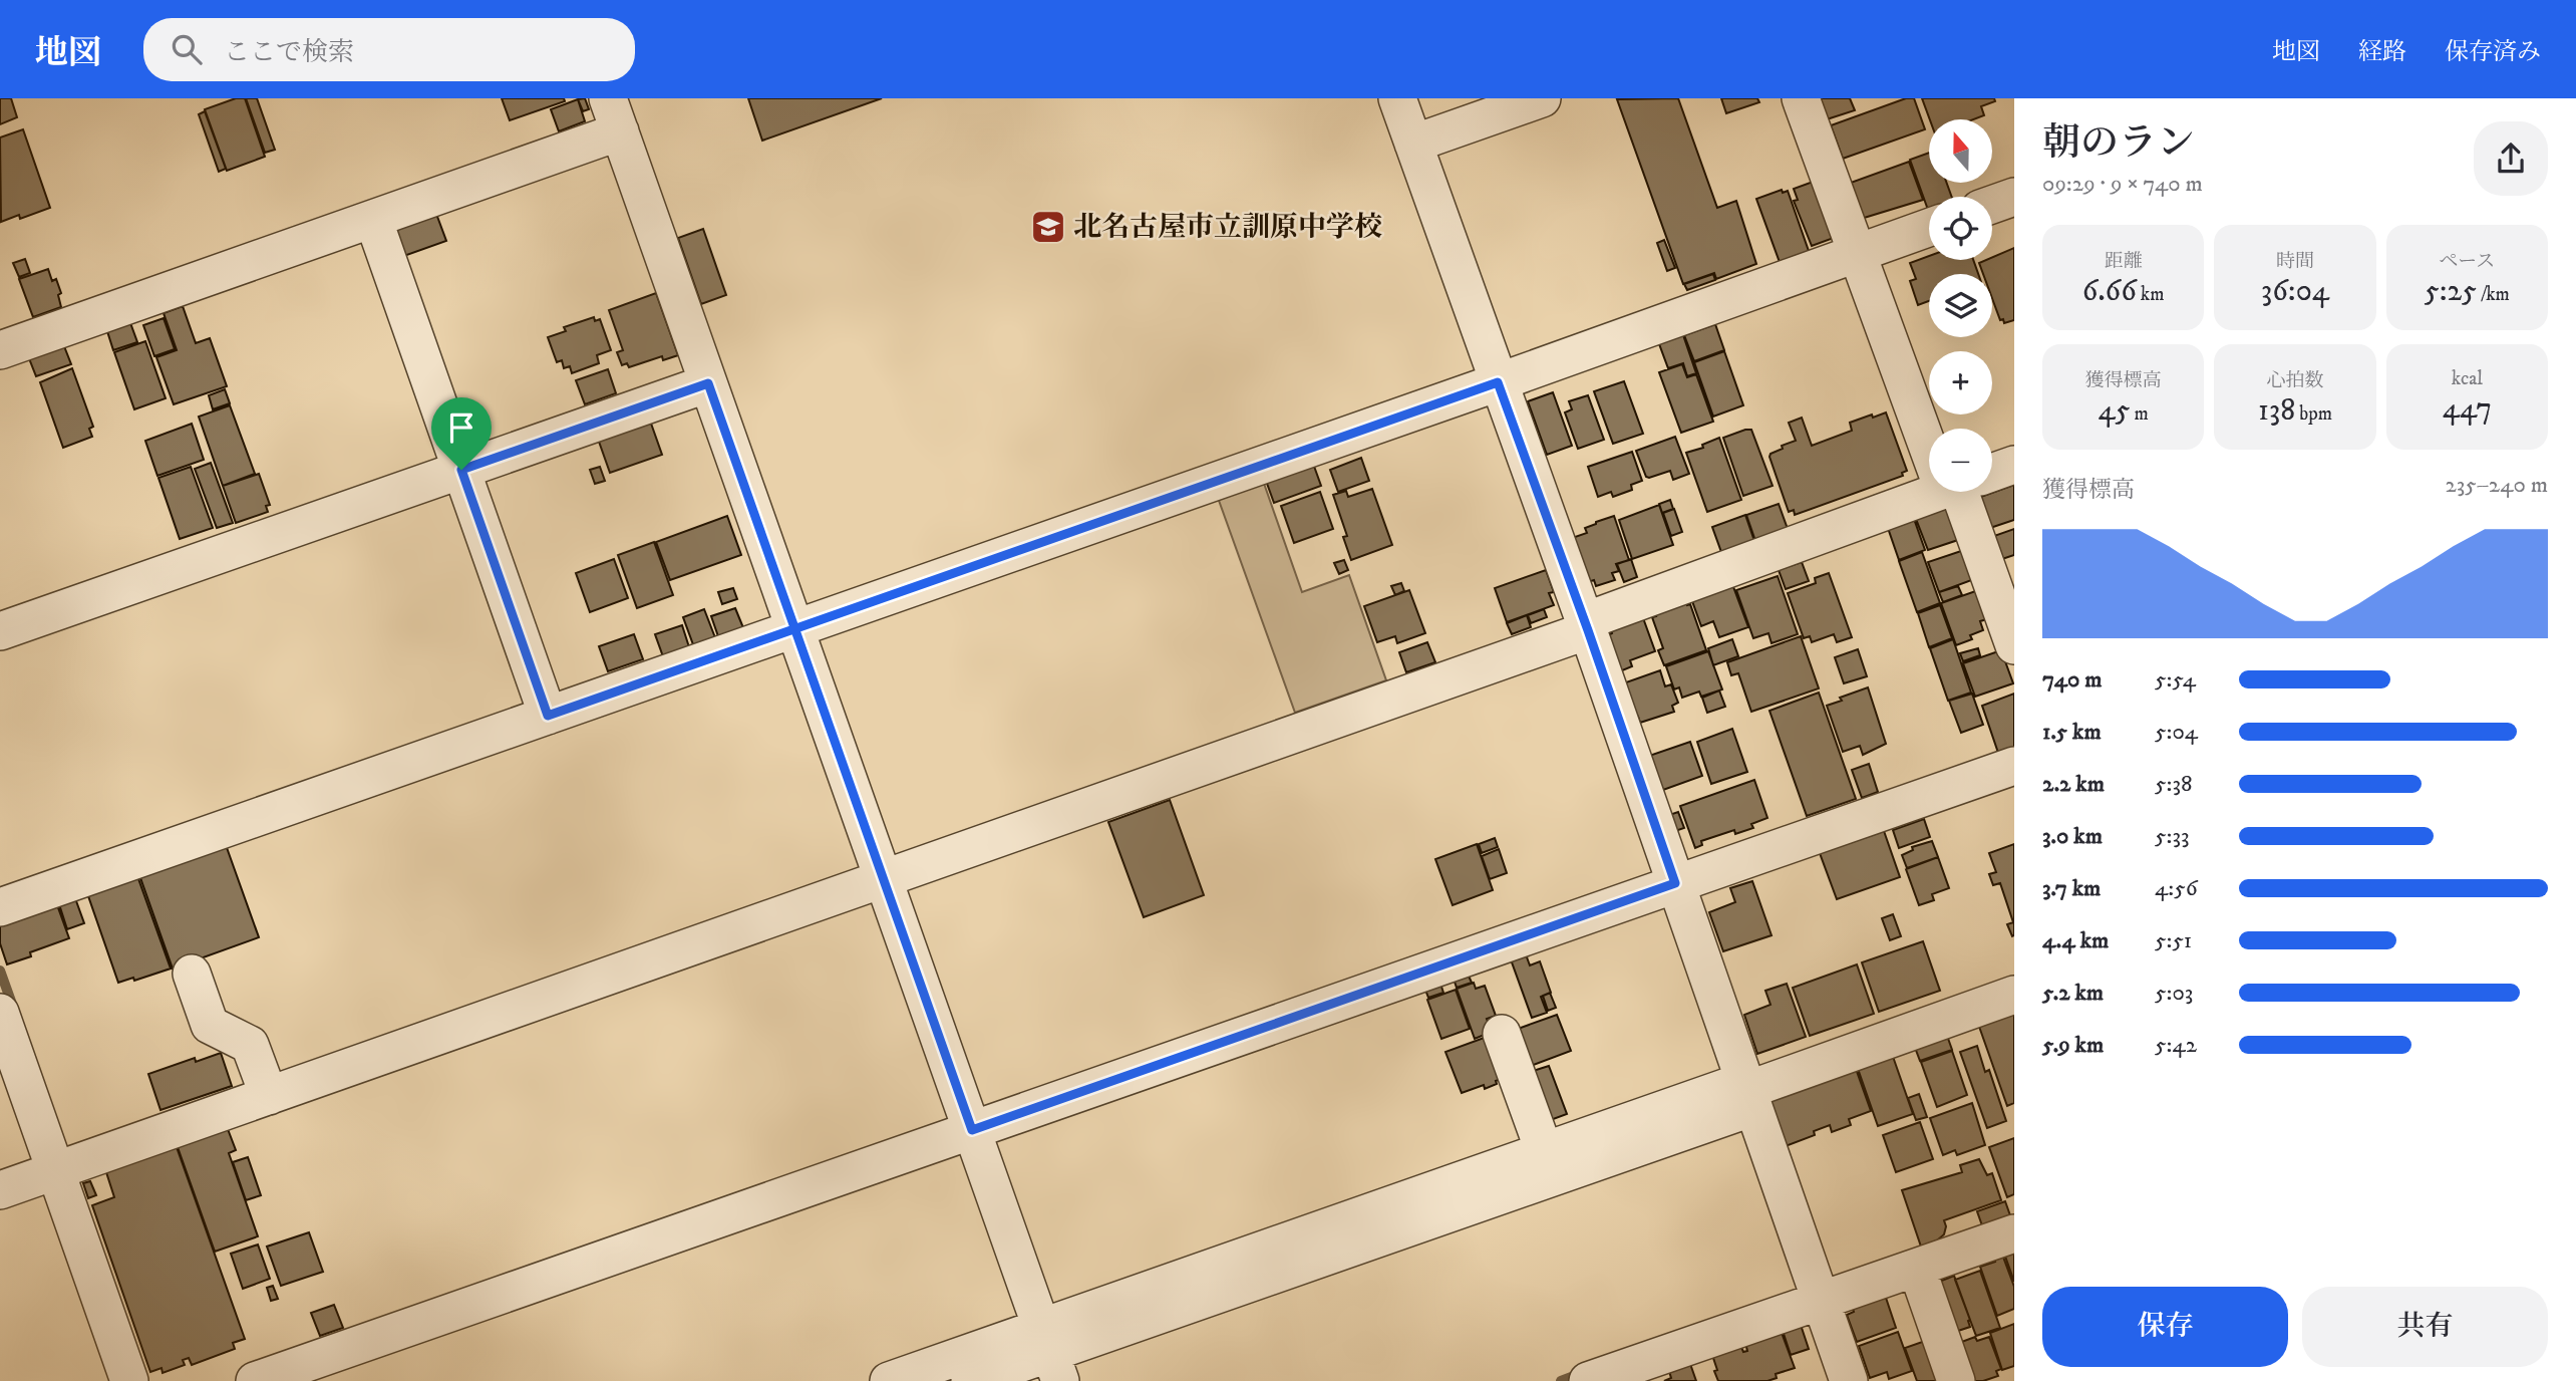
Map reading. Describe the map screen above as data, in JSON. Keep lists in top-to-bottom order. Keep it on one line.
{"places":{"school or university":["北名古屋市立訓原中学校"]},"north":"top","page":{"header":"地図","search":"ここで検索","nav":["地図","経路","保存済み"],"heading":["朝のラン","09:29 · 9 × 740 m"],"map_buttons":["+","−"],"stats":[["距離","6.66 km"],["時間","36:04"],["ペース","5:25 /km"],["獲得標高","45 m"],["心拍数","138 bpm"],["kcal","447"]],"chart":["獲得標高","235–240 m"],"list":[{"name":"740 m","note":"5:54"},{"name":"1.5 km","note":"5:04"},{"name":"2.2 km","note":"5:38"},{"name":"3.0 km","note":"5:33"},{"name":"3.7 km","note":"4:56"},{"name":"4.4 km","note":"5:51"},{"name":"5.2 km","note":"5:03"},{"name":"5.9 km","note":"5:42"}],"buttons":["保存","共有"]}}
